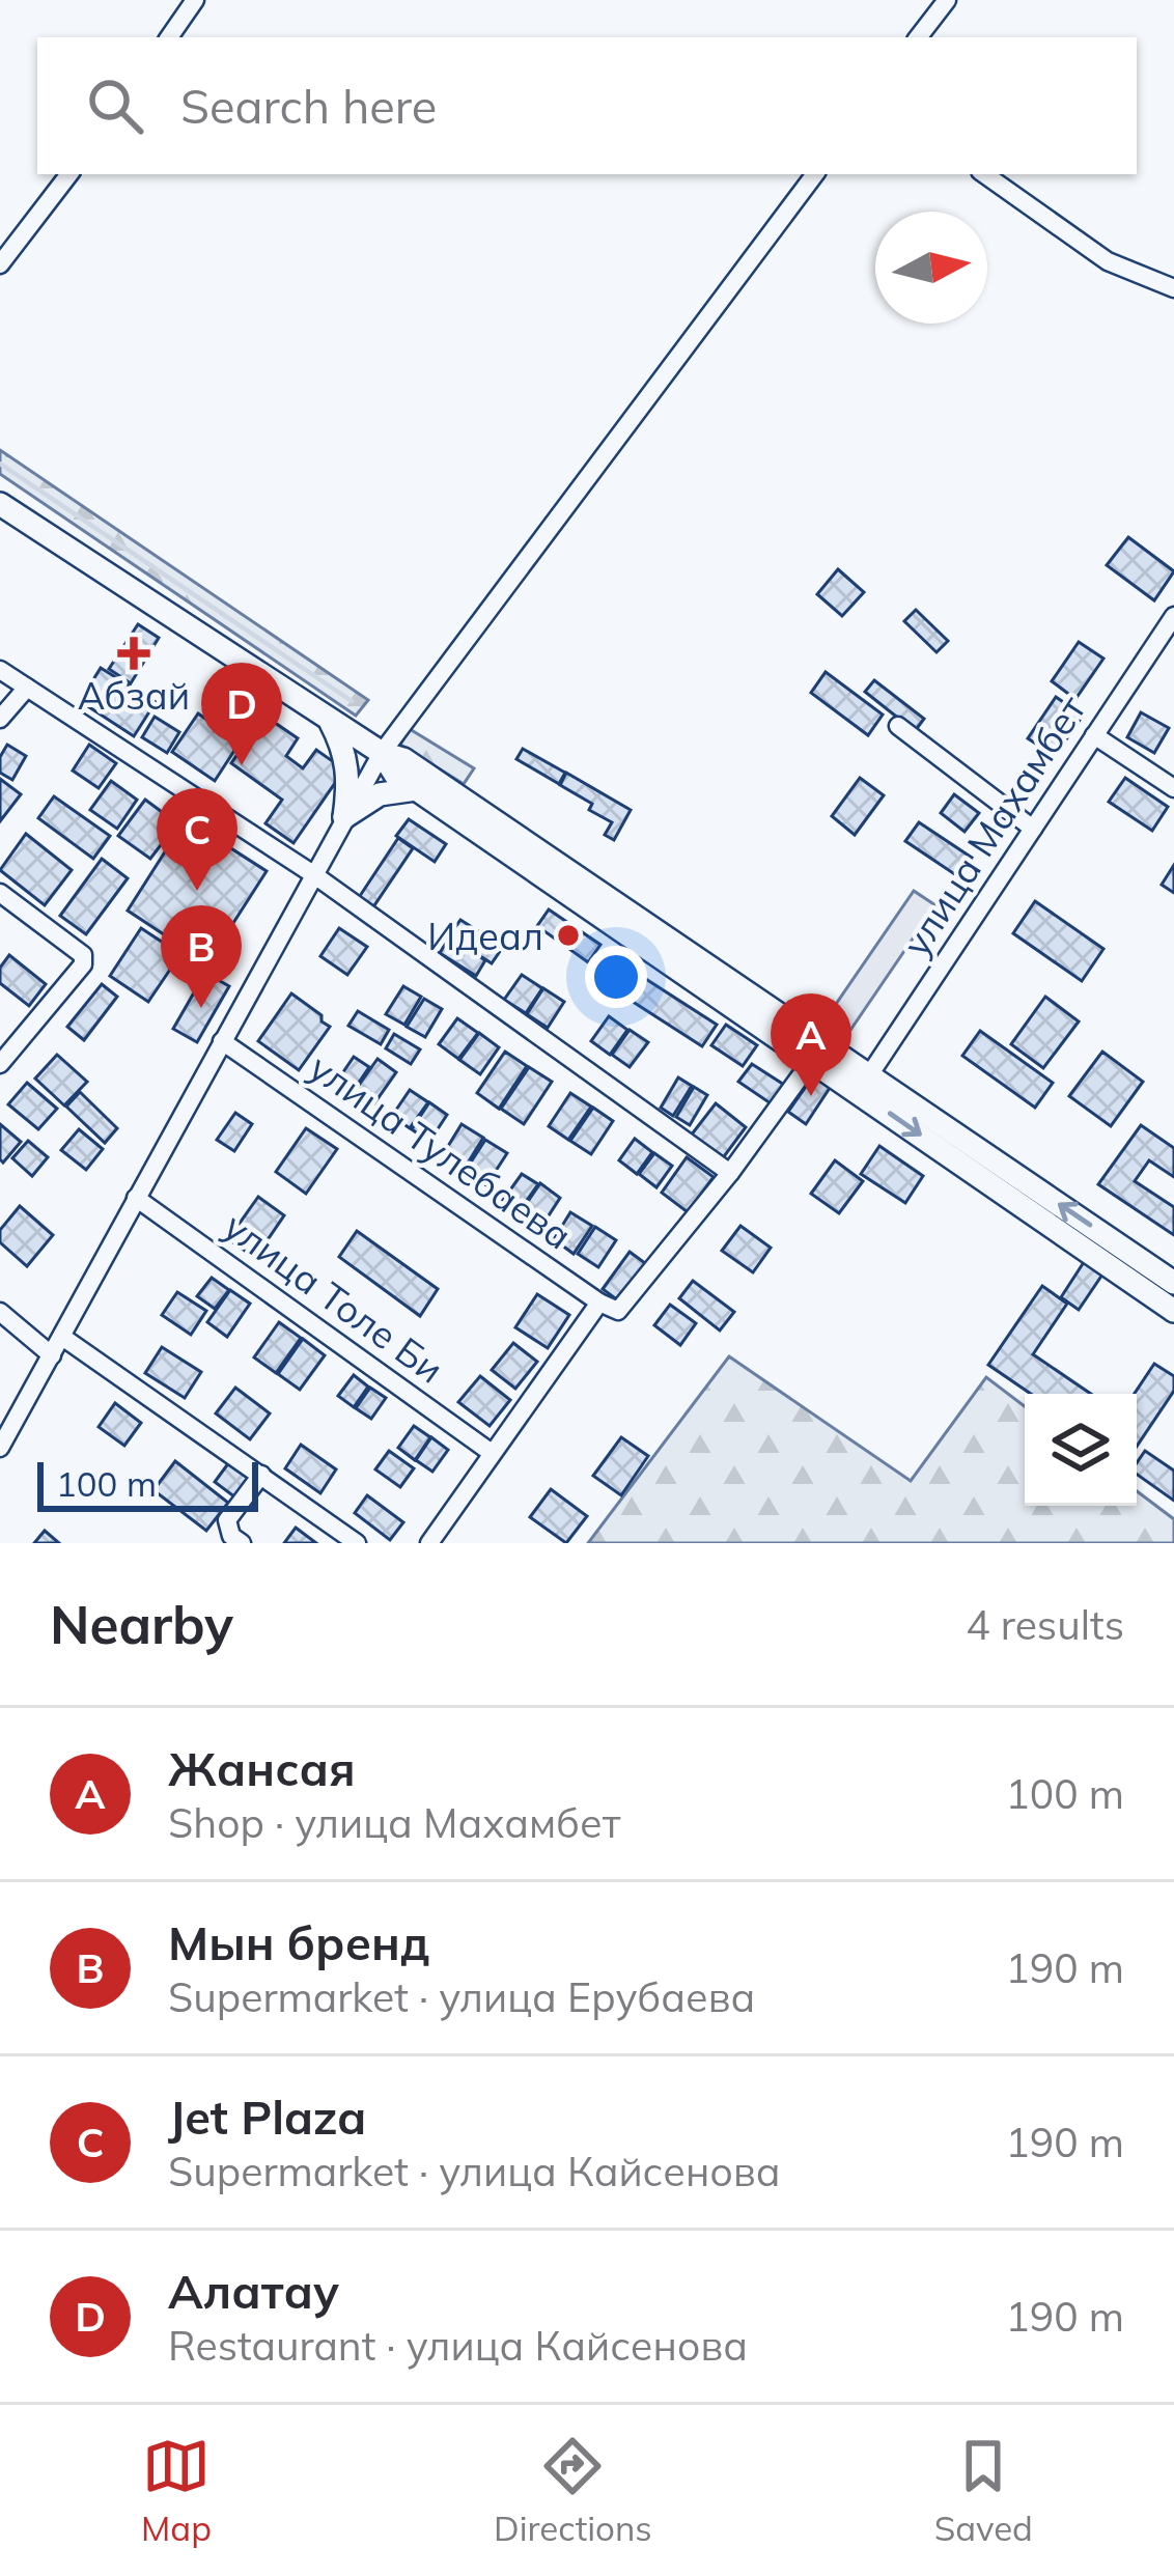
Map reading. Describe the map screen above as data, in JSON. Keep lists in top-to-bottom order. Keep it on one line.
{"streets":{"street":["улица Махамбет","улица Тулебаева","улица Толе Би"]},"places":{"health":["Абзай"],"other":["Идеал"]},"scale_bar":"100 m","north":"right","page":{"search":"Search here","pins":["D","C","B","A"],"scale":"100 m","heading":["Nearby","4 results"],"list":[{"mark":"A","name":"Жансая","note":"Shop · улица Махамбет","value":"100 m"},{"mark":"B","name":"Мын бренд","note":"Supermarket · улица Ерубаева","value":"190 m"},{"mark":"C","name":"Jet Plaza","note":"Supermarket · улица Кайсенова","value":"190 m"},{"mark":"D","name":"Алатау","note":"Restaurant · улица Кайсенова","value":"190 m"}],"nav":["Map","Directions","Saved"]}}
